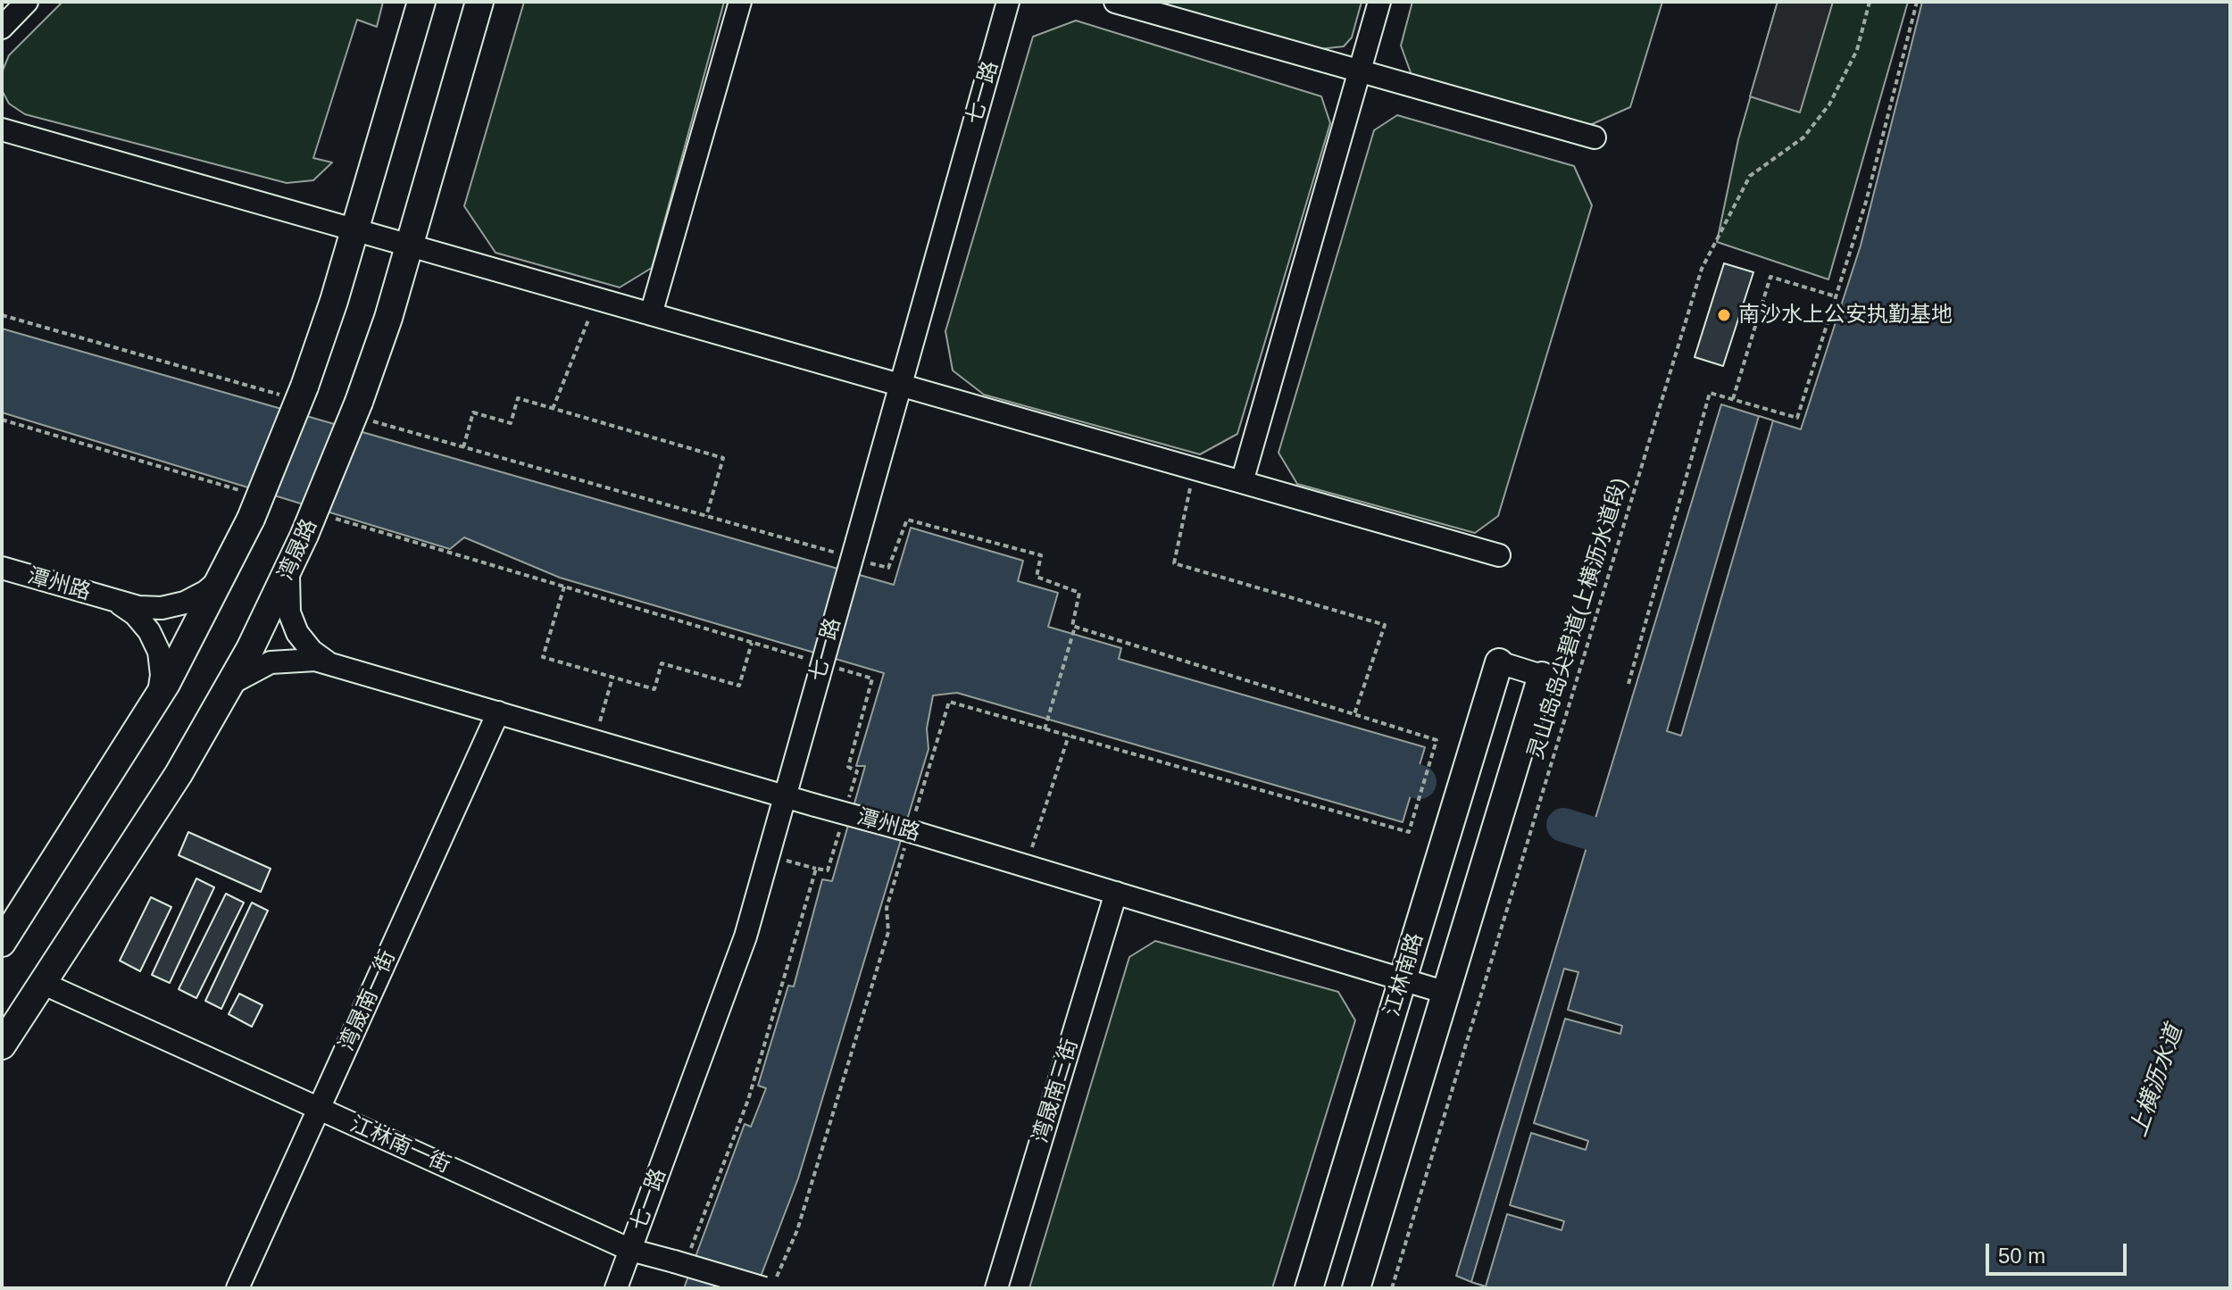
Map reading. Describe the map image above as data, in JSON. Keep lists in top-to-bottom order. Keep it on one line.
{"streets":{"main road":["湾晟路","江林南路"],"street":["七一路","潭州路","湾晟南一街","湾晟南三街","江林南一街"],"path":["灵山岛岛尖碧道(上横沥水道段)"]},"crossings":[["七一路","潭州路"],["七一路","江林南一街"],["湾晟路","江林南一街"],["潭州路","江林南路"],["潭州路","湾晟南一街"],["潭州路","湾晟南三街"],["湾晟南一街","江林南一街"]],"water":["上横沥水道"],"places":["南沙水上公安执勤基地"],"scale_bar":"50 m"}
